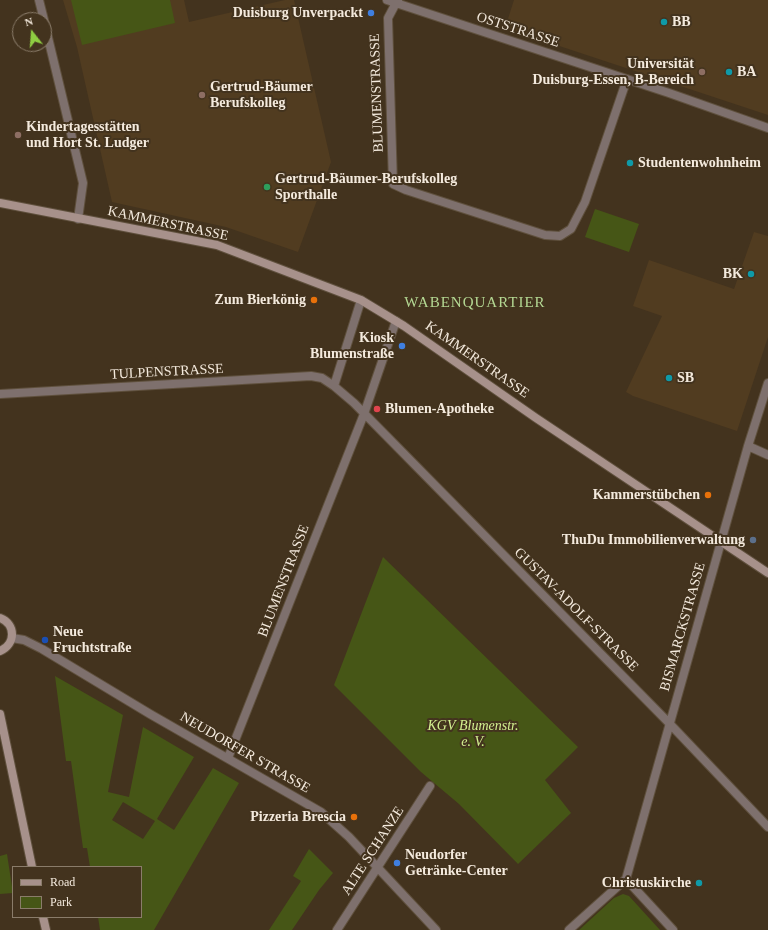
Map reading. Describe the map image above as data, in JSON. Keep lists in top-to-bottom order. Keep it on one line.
{"streets":{"street":["OSTSTRASSE","BLUMENSTRASSE","KAMMERSTRASSE","TULPENSTRASSE","GUSTAV-ADOLF-STRASSE","BISMARCKSTRASSE","NEUDORFER STRASSE","ALTE SCHANZE"]},"crossings":[["OSTSTRASSE","BLUMENSTRASSE"],["BLUMENSTRASSE","KAMMERSTRASSE"],["BLUMENSTRASSE","GUSTAV-ADOLF-STRASSE"],["BLUMENSTRASSE","NEUDORFER STRASSE"],["KAMMERSTRASSE","BISMARCKSTRASSE"],["GUSTAV-ADOLF-STRASSE","BISMARCKSTRASSE"],["NEUDORFER STRASSE","ALTE SCHANZE"]],"districts":["WABENQUARTIER"],"parks":["KGV Blumenstr. e. V."],"places":["Duisburg Unverpackt","BB","Universität Duisburg-Essen, B-Bereich","BA","Gertrud-Bäumer Berufskolleg","Kindertagesstätten und Hort St. Ludger","Studentenwohnheim","Gertrud-Bäumer-Berufskolleg Sporthalle","BK","Zum Bierkönig","Kiosk Blumenstraße","SB","Blumen-Apotheke","Kammerstübchen","ThuDu Immobilienverwaltung","Neue Fruchtstraße","Pizzeria Brescia","Neudorfer Getränke-Center","Christuskirche"],"legend":["Road","Park"],"north":"top"}
